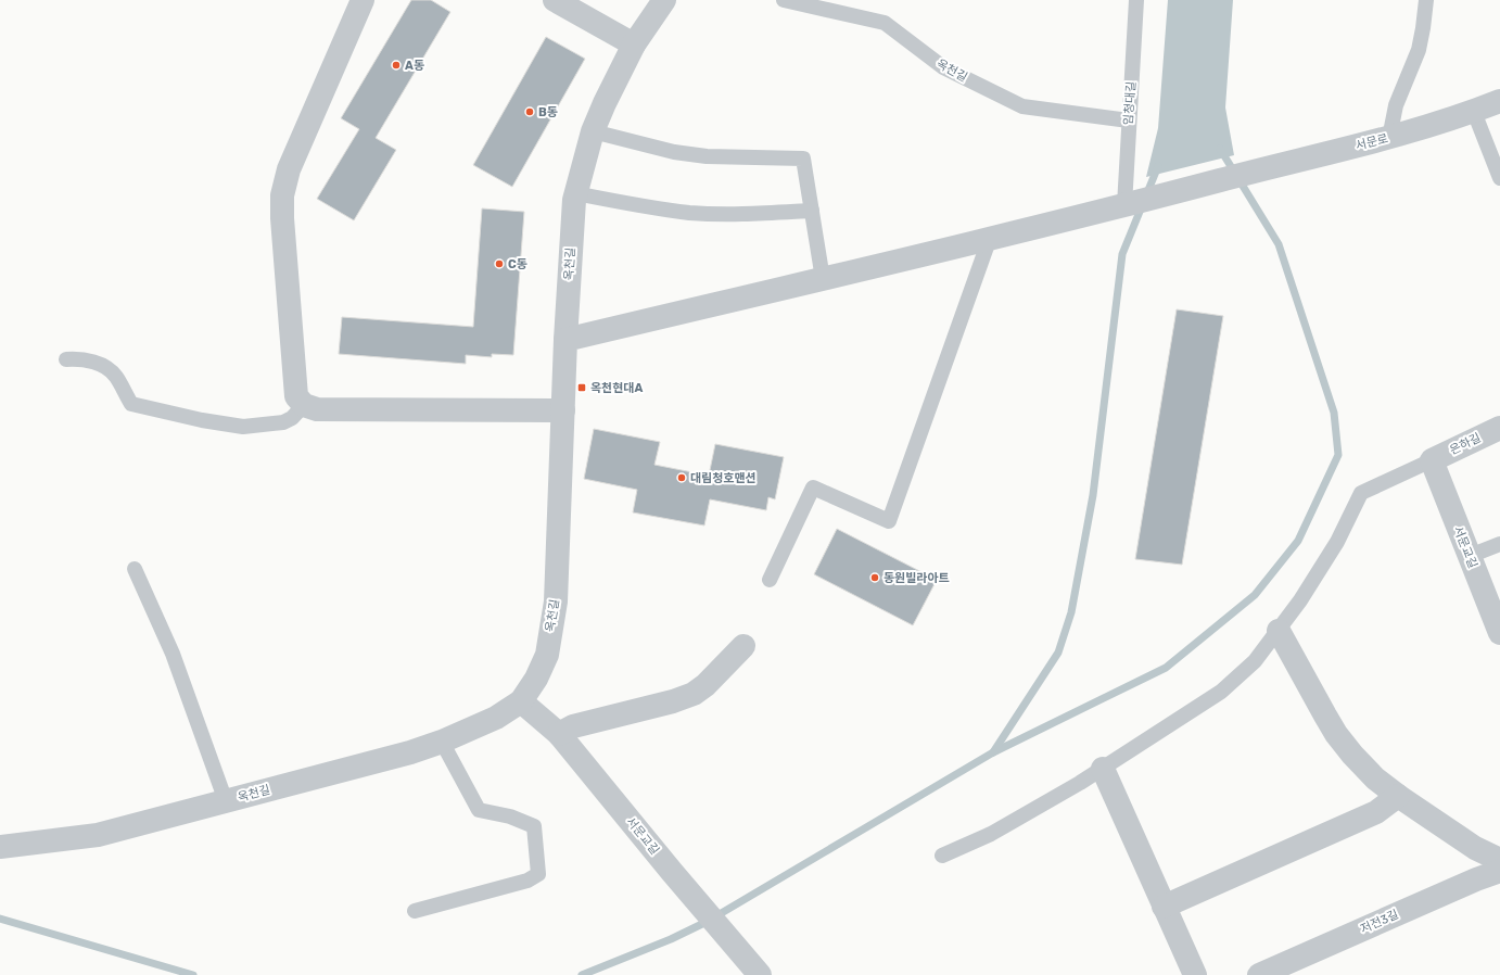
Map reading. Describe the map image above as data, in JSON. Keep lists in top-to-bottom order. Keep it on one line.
{"streets":{"street":["옥천길","서문로","은하길","서문교길","저전3길"],"lane":["임청대길"]},"crossings":[["옥천길","임청대길"],["옥천길","서문로"],["옥천길","서문교길"],["임청대길","서문로"],["은하길","서문교길"]],"places":{"other":["A동","B동","C동","대림청호맨션","동원빌라아트"],"transit":["옥천현대A"]}}
